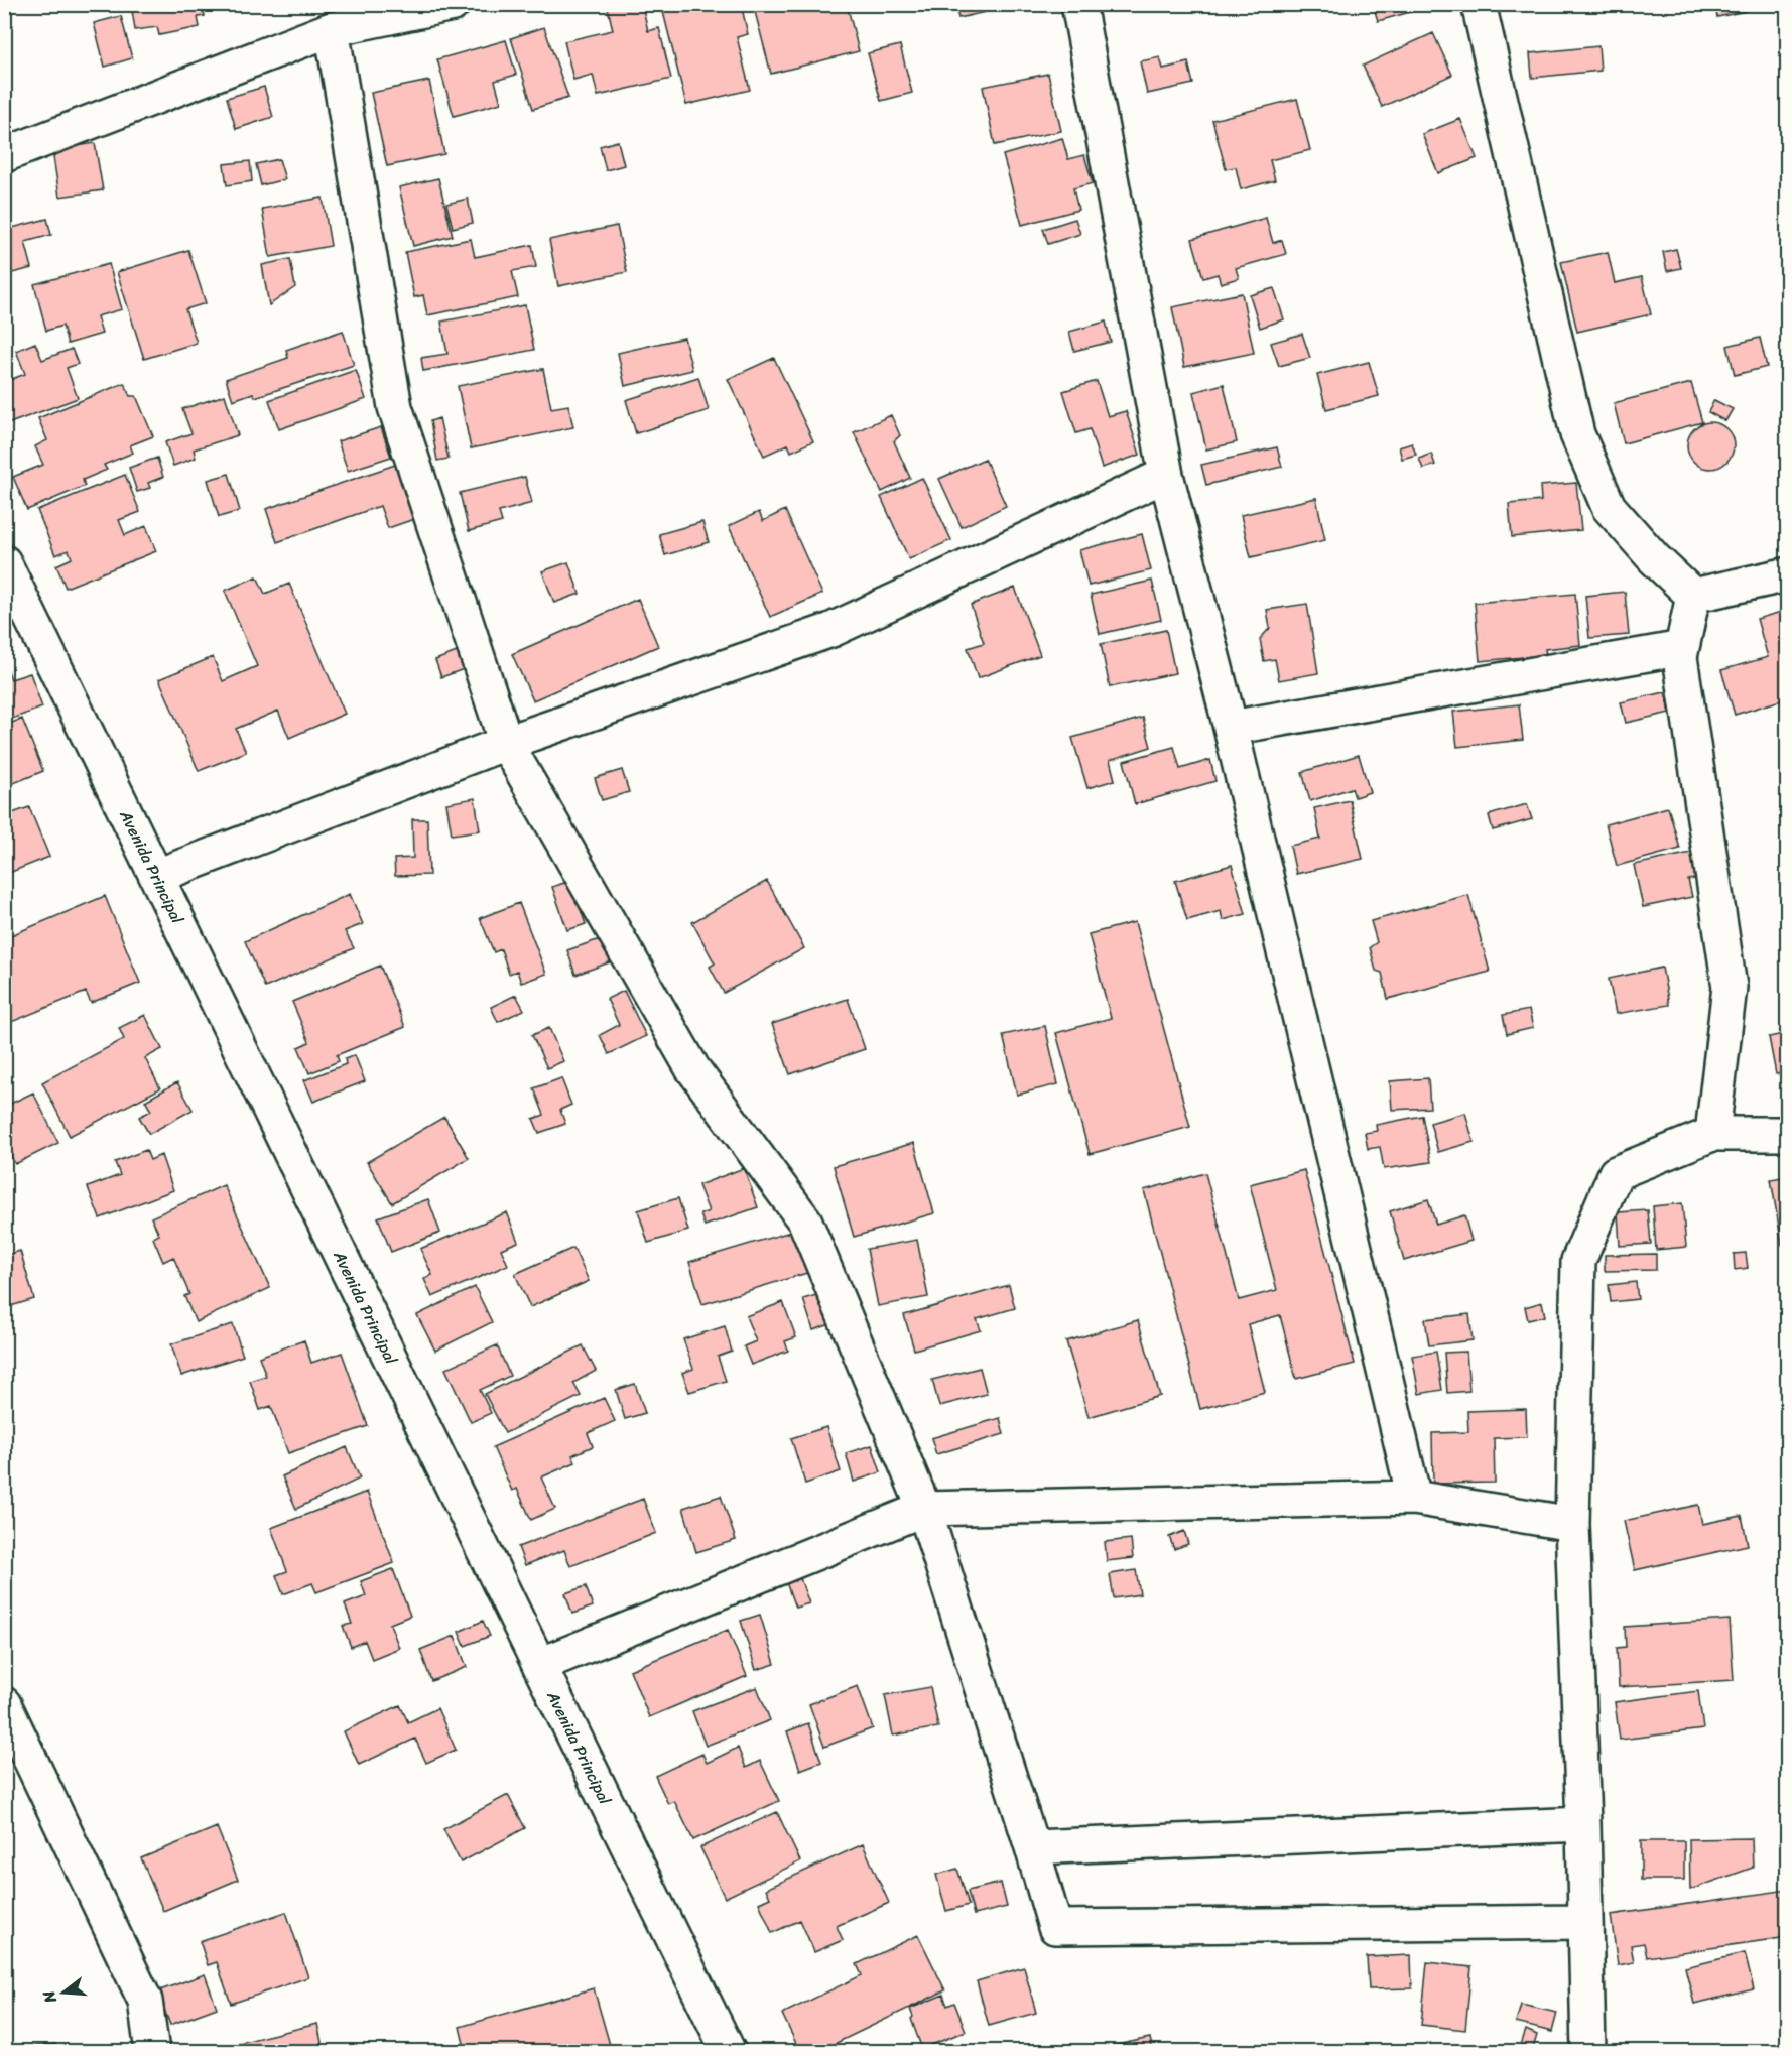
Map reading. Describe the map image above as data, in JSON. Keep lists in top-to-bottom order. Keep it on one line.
{"streets":{"street":["Avenida Principal"]},"north":"left"}
